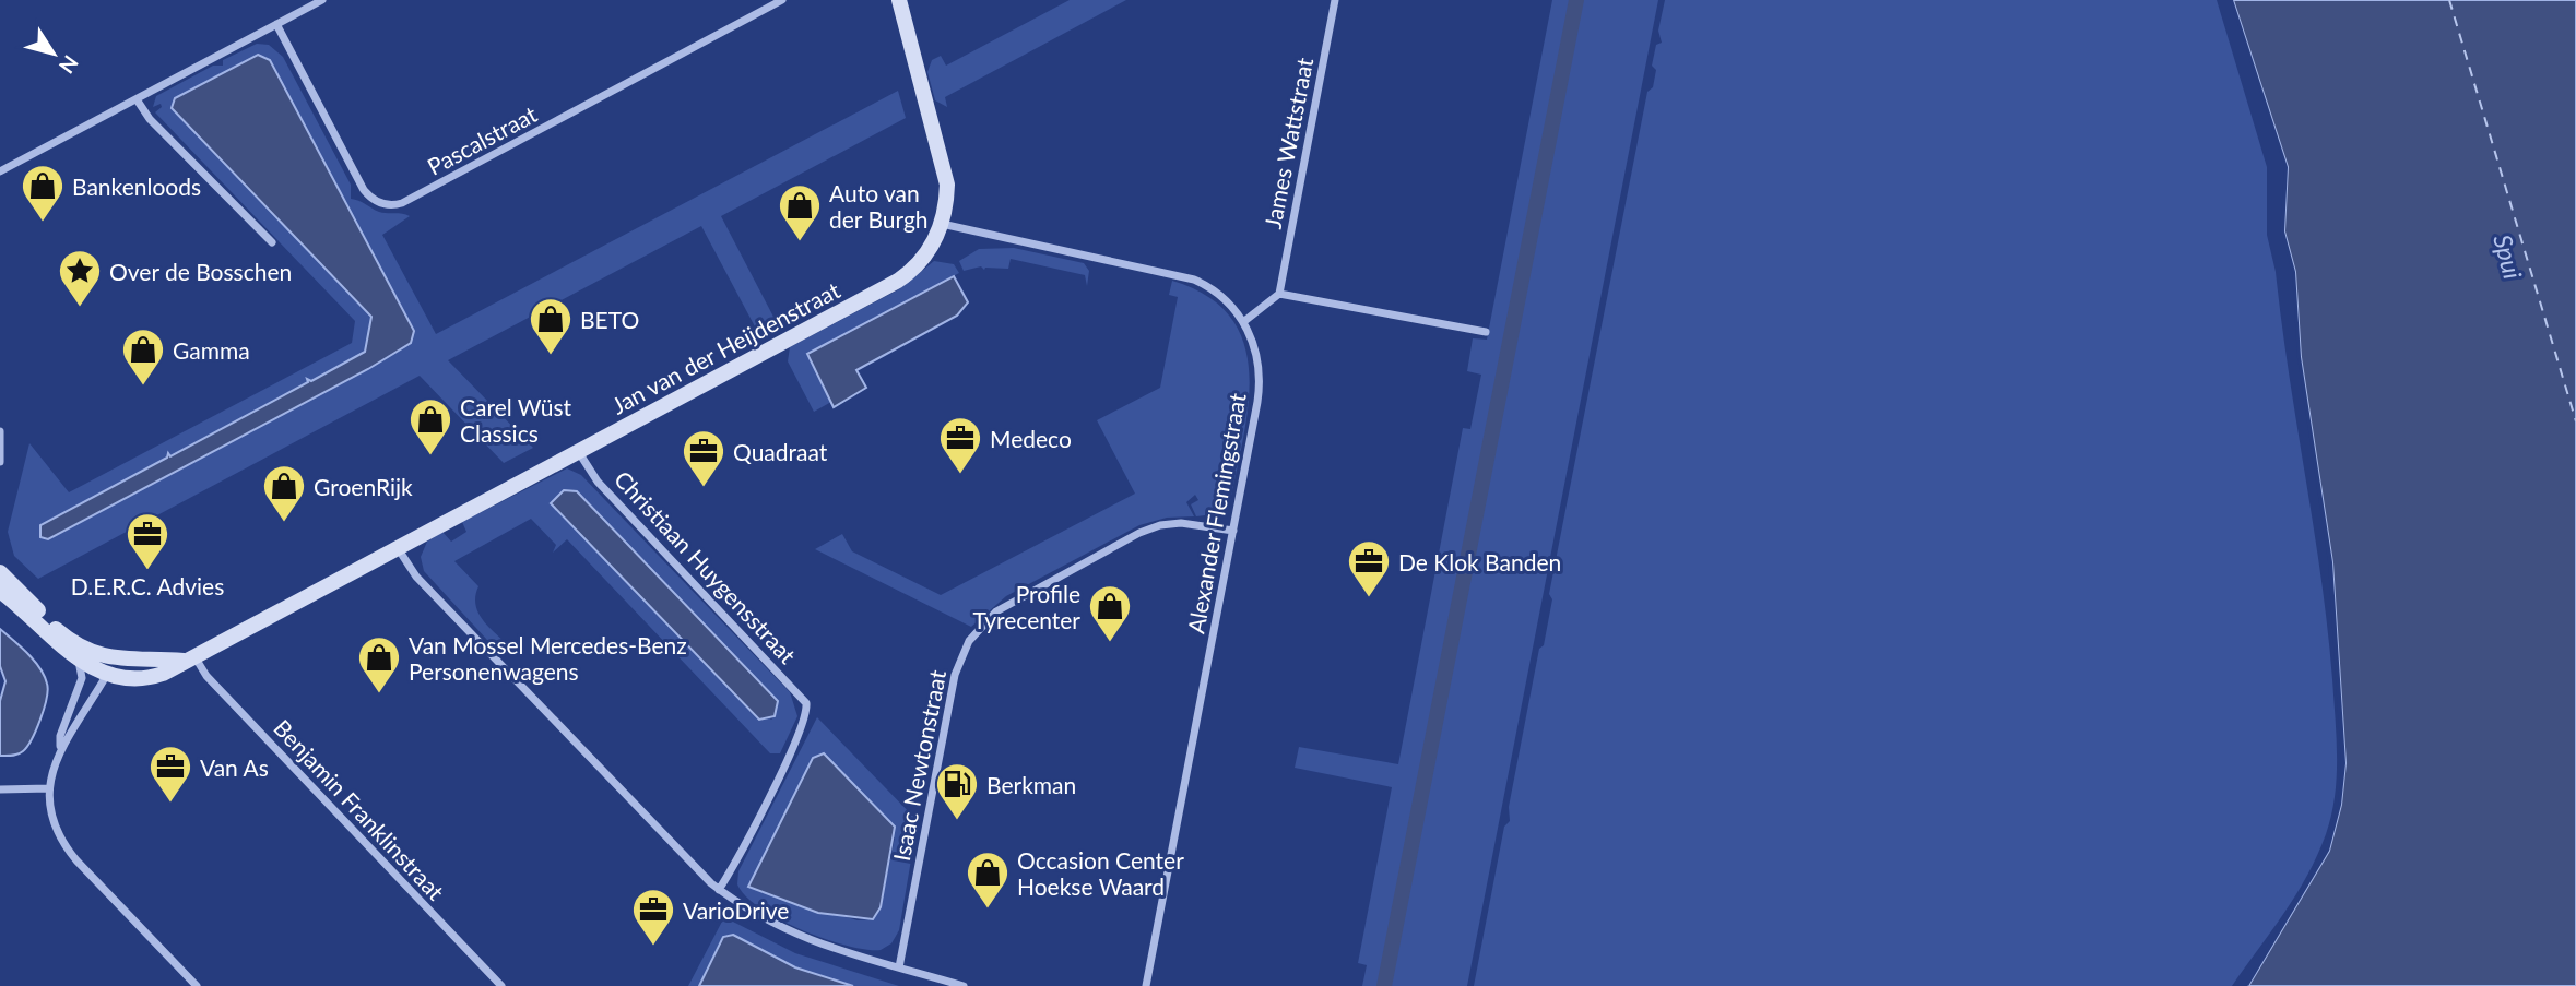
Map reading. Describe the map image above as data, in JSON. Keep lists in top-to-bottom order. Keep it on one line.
{"streets":{"street":["Pascalstraat","James Wattstraat","Jan van der Heijdenstraat","Alexander Flemingstraat","Christiaan Huygensstraat","Isaac Newtonstraat","Benjamin Franklinstraat"]},"crossings":[["Jan van der Heijdenstraat","Alexander Flemingstraat"],["Jan van der Heijdenstraat","Christiaan Huygensstraat"],["Jan van der Heijdenstraat","Benjamin Franklinstraat"],["Alexander Flemingstraat","Isaac Newtonstraat"]],"water":["Spui"],"places":{"shop":["Bankenloods","Auto van der Burgh","BETO","Gamma","Carel Wüst Classics","GroenRijk","Profile Tyrecenter","Van Mossel Mercedes-Benz Personenwagens","Occasion Center Hoekse Waard"],"place":["Over de Bosschen"],"office":["Medeco","Quadraat","D.E.R.C. Advies","De Klok Banden","Van As","VarioDrive"],"fuel station":["Berkman"]},"north":"bottom right"}
